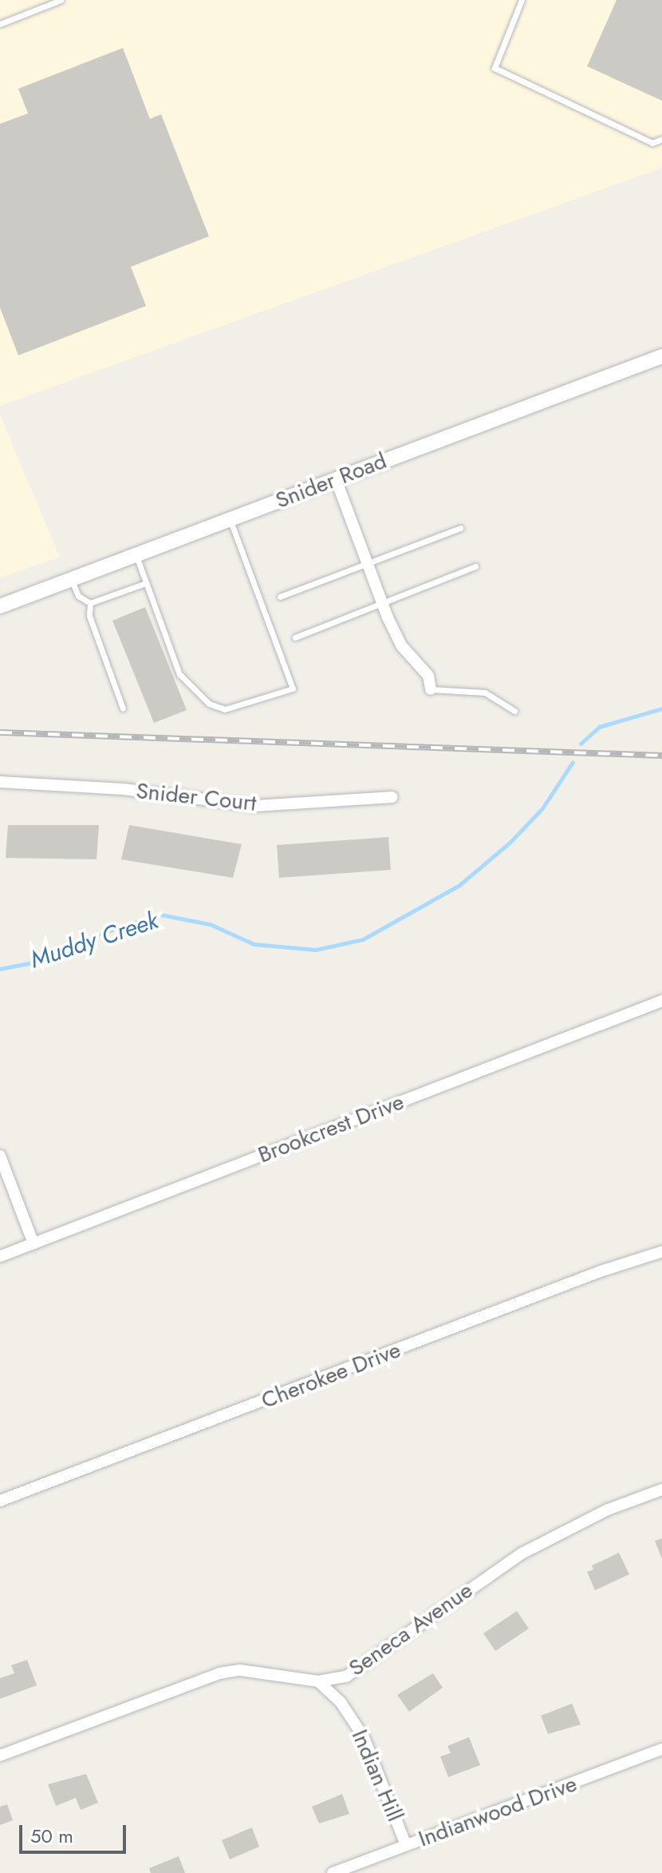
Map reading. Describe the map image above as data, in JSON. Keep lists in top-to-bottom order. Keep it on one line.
{"streets":{"street":["Snider Road","Snider Court","Brookcrest Drive","Cherokee Drive","Seneca Avenue","Indian Hill","Indianwood Drive"]},"crossings":[["Seneca Avenue","Indian Hill"],["Indian Hill","Indianwood Drive"]],"water":["Muddy Creek"],"scale_bar":"50 m"}
